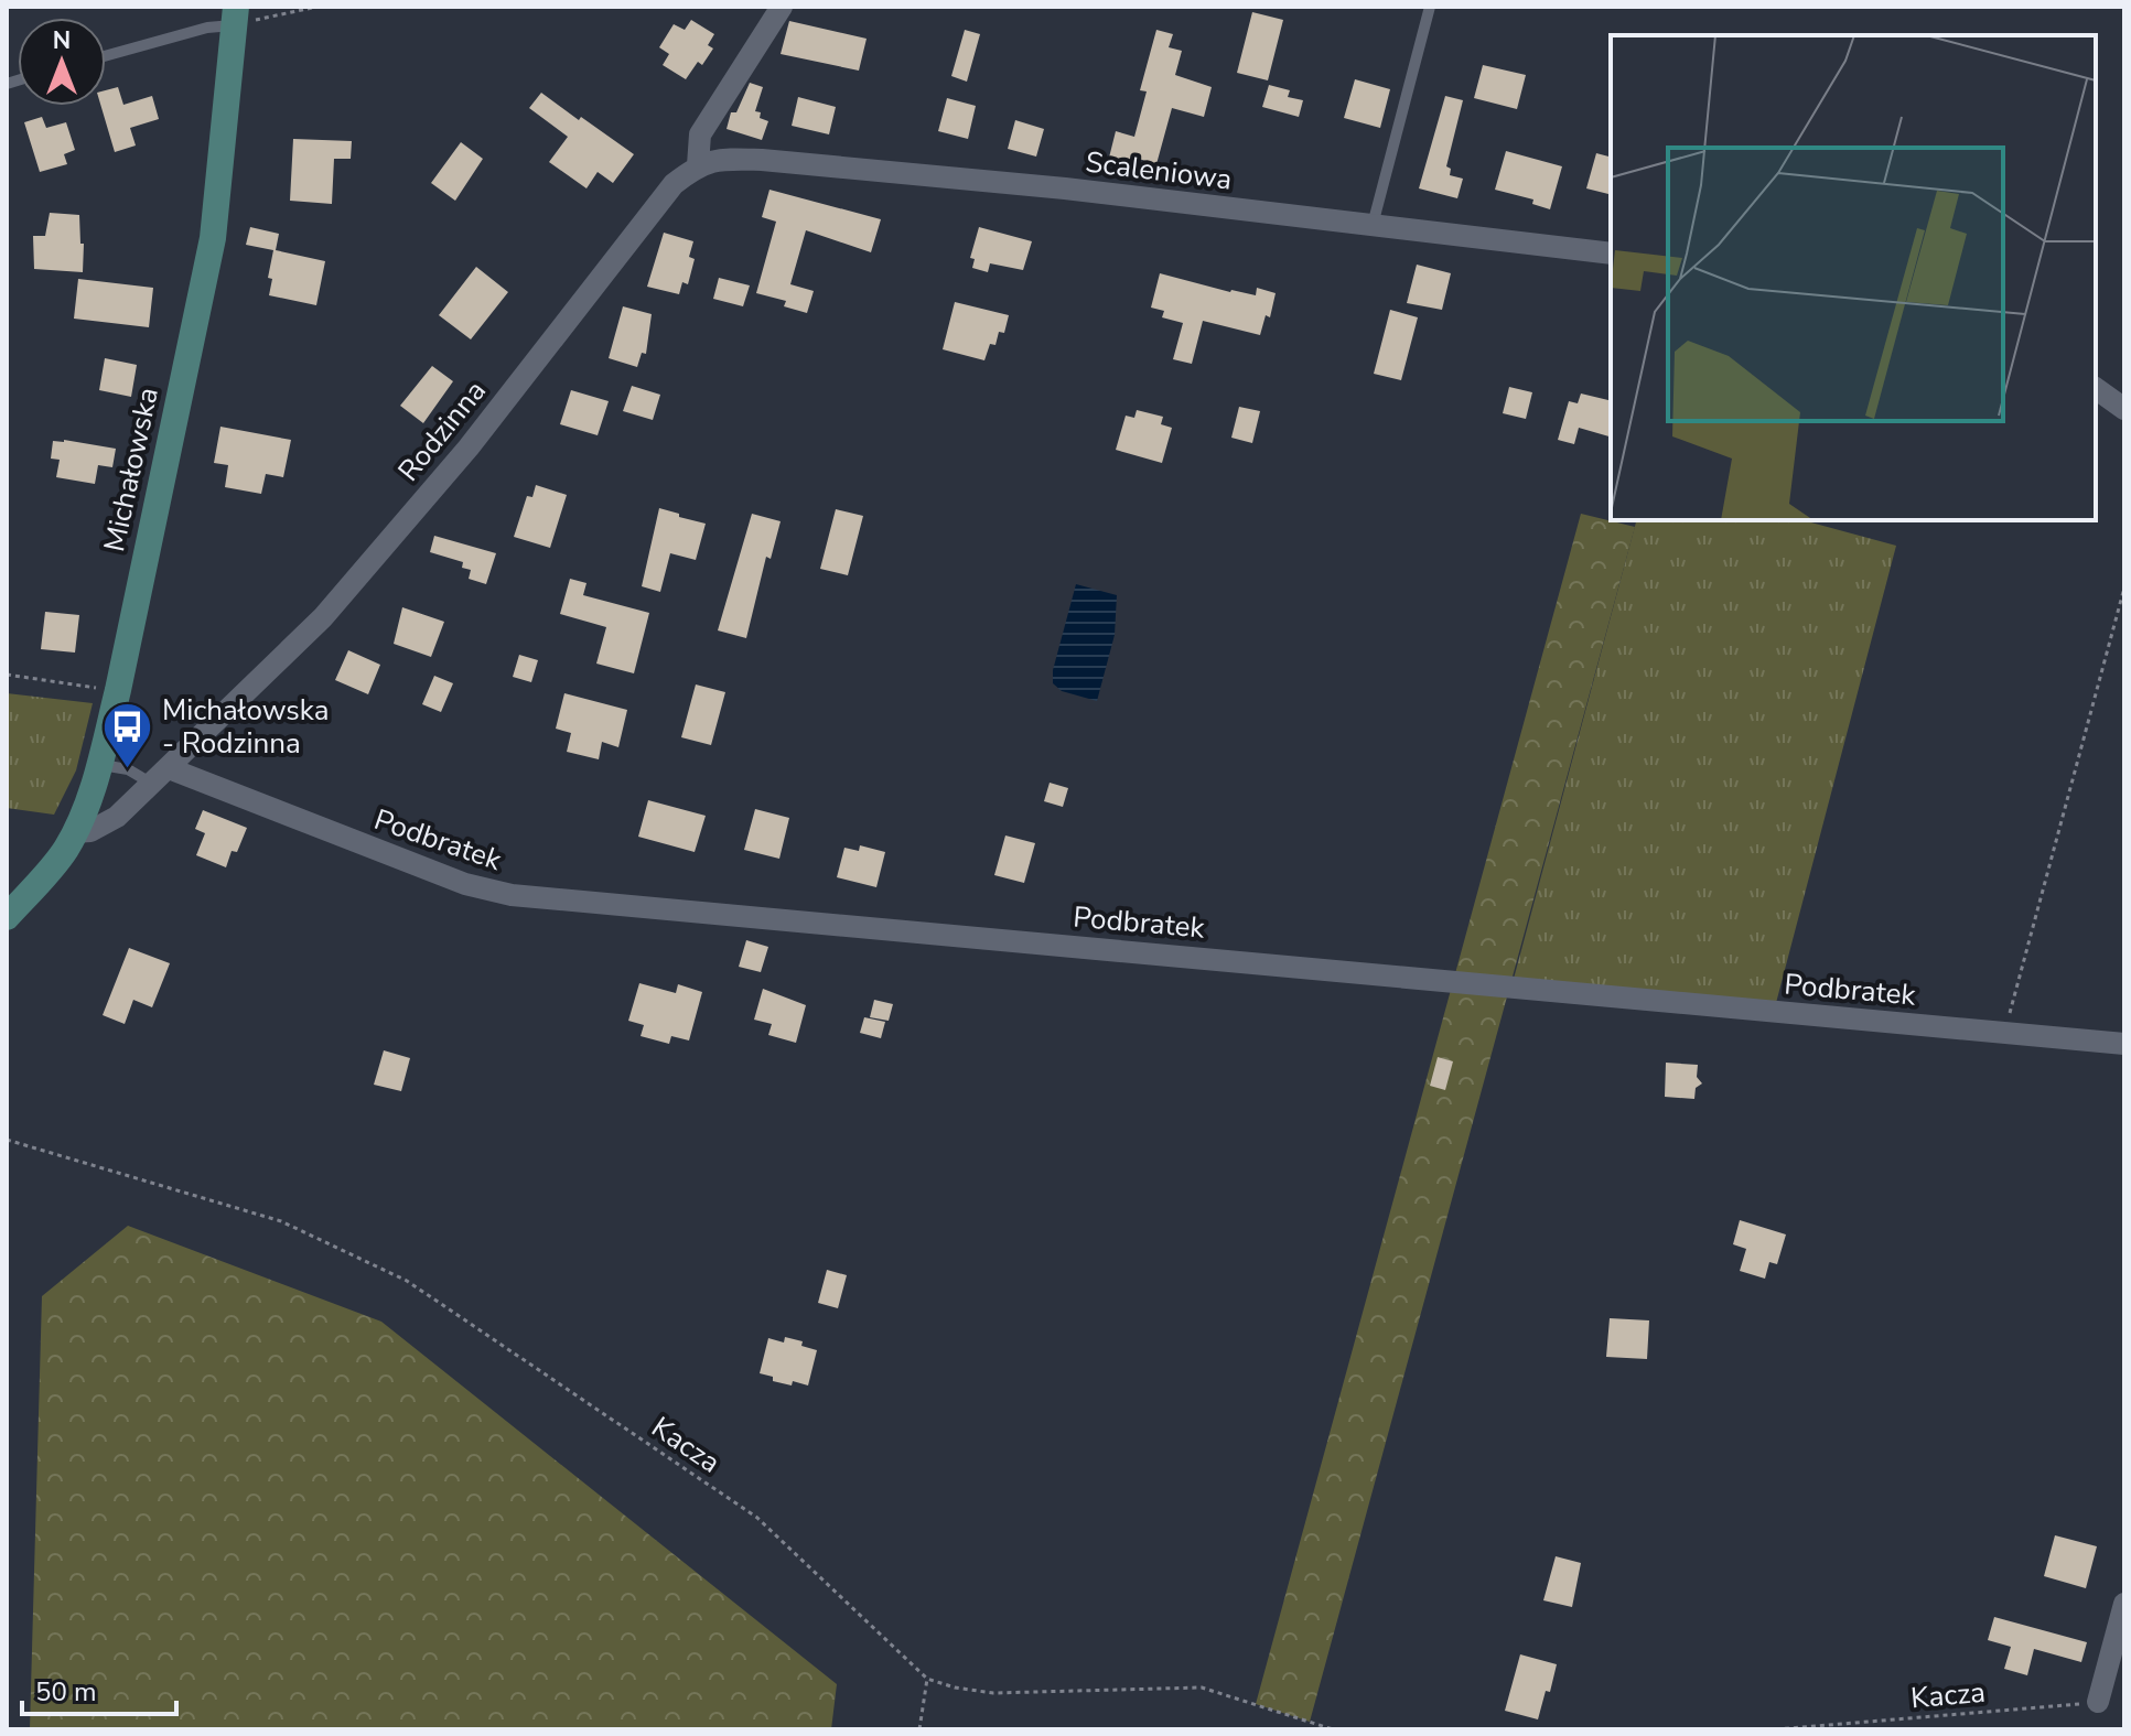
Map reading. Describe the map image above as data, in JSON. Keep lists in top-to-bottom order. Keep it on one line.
{"streets":{"street":["Scaleniowa","Rodzinna","Michałowska","Podbratek"],"path":["Kacza"]},"crossings":[["Scaleniowa","Rodzinna"],["Rodzinna","Michałowska"],["Rodzinna","Podbratek"]],"places":{"bus stop":["Michałowska - Rodzinna"]},"scale_bar":"50 m","north":"top"}
